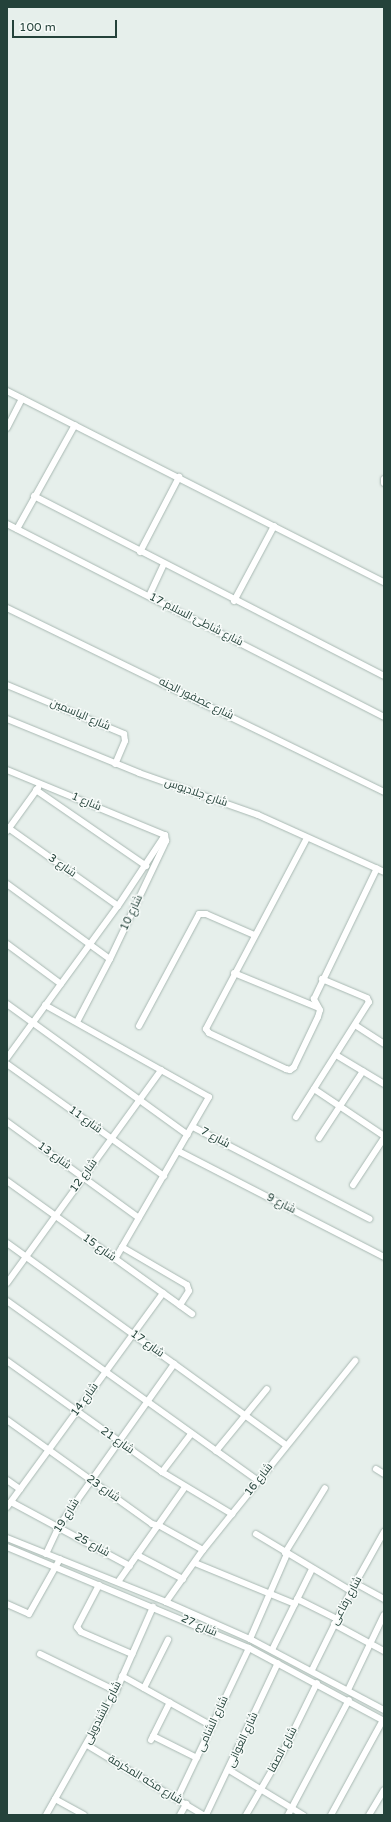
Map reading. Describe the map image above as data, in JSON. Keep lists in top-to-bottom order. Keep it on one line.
{"streets":{"street":["شارع شاطئ السلام 17","شارع عصفور الجنه","شارع الياسمين","شارع جلاديوس","شارع 1","شارع 3","شارع 10","شارع 11","شارع 7","شارع 13","شارع 12","شارع 9","شارع 15","شارع 17","شارع 14","شارع 21","شارع 16","شارع 23","شارع 19","شارع 25","شارع رفاعى","شارع 27","شارع الشندويلى","شارع الشامى","شارع العوانى","شارع الصفا","شارع مكه المكرمة"]},"crossings":[["شارع الياسمين","شارع جلاديوس"],["شارع 1","شارع 10"],["شارع 3","شارع 10"],["شارع 10","شارع 7"],["شارع 11","شارع 12"],["شارع 7","شارع 12"],["شارع 13","شارع 12"],["شارع 12","شارع 15"],["شارع 12","شارع 17"],["شارع 15","شارع 14"],["شارع 17","شارع 14"],["شارع 17","شارع 16"],["شارع 17","شارع 19"],["شارع 14","شارع 21"],["شارع 14","شارع 23"],["شارع 14","شارع 25"],["شارع 21","شارع 16"],["شارع 21","شارع 19"],["شارع 16","شارع 23"],["شارع 16","شارع 27"],["شارع 23","شارع 19"],["شارع 19","شارع 25"],["شارع 19","شارع 27"],["شارع رفاعى","شارع 27"],["شارع 27","شارع الشندويلى"],["شارع 27","شارع الشامى"],["شارع 27","شارع العوانى"],["شارع 27","شارع الصفا"],["شارع الشندويلى","شارع مكه المكرمة"],["شارع الشامى","شارع مكه المكرمة"],["شارع العوانى","شارع مكه المكرمة"]],"scale_bar":"100 m"}
